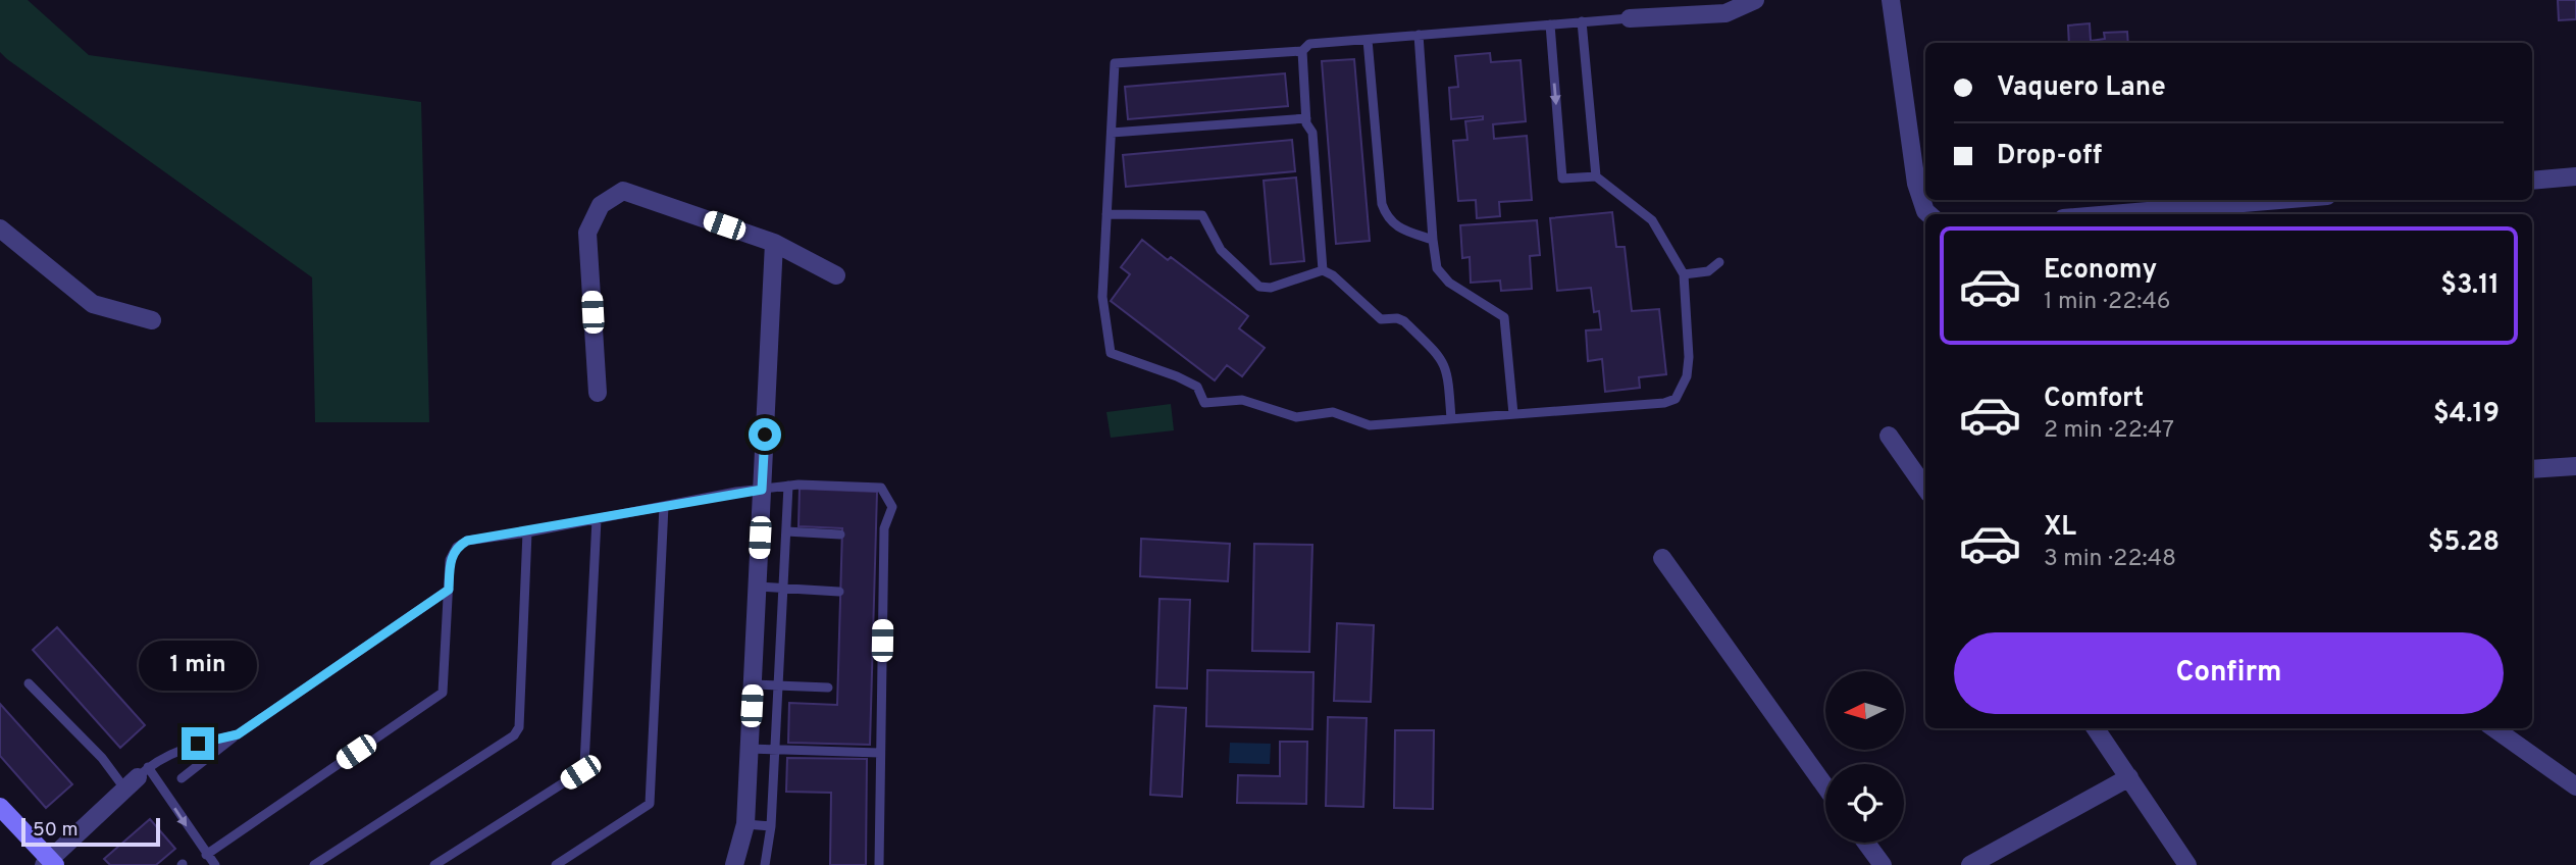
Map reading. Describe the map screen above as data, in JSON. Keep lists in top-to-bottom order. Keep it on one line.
{"scale_bar":"50 m","north":"left","page":{"banner":["Vaquero Lane","Drop-off"],"list":[{"name":"Economy","note":"1 min · 22:46","value":"$3.11"},{"name":"Comfort","note":"2 min · 22:47","value":"$4.19"},{"name":"XL","note":"3 min · 22:48","value":"$5.28"}],"buttons":"Confirm","bubble":"1 min","scale":"50 m"}}
